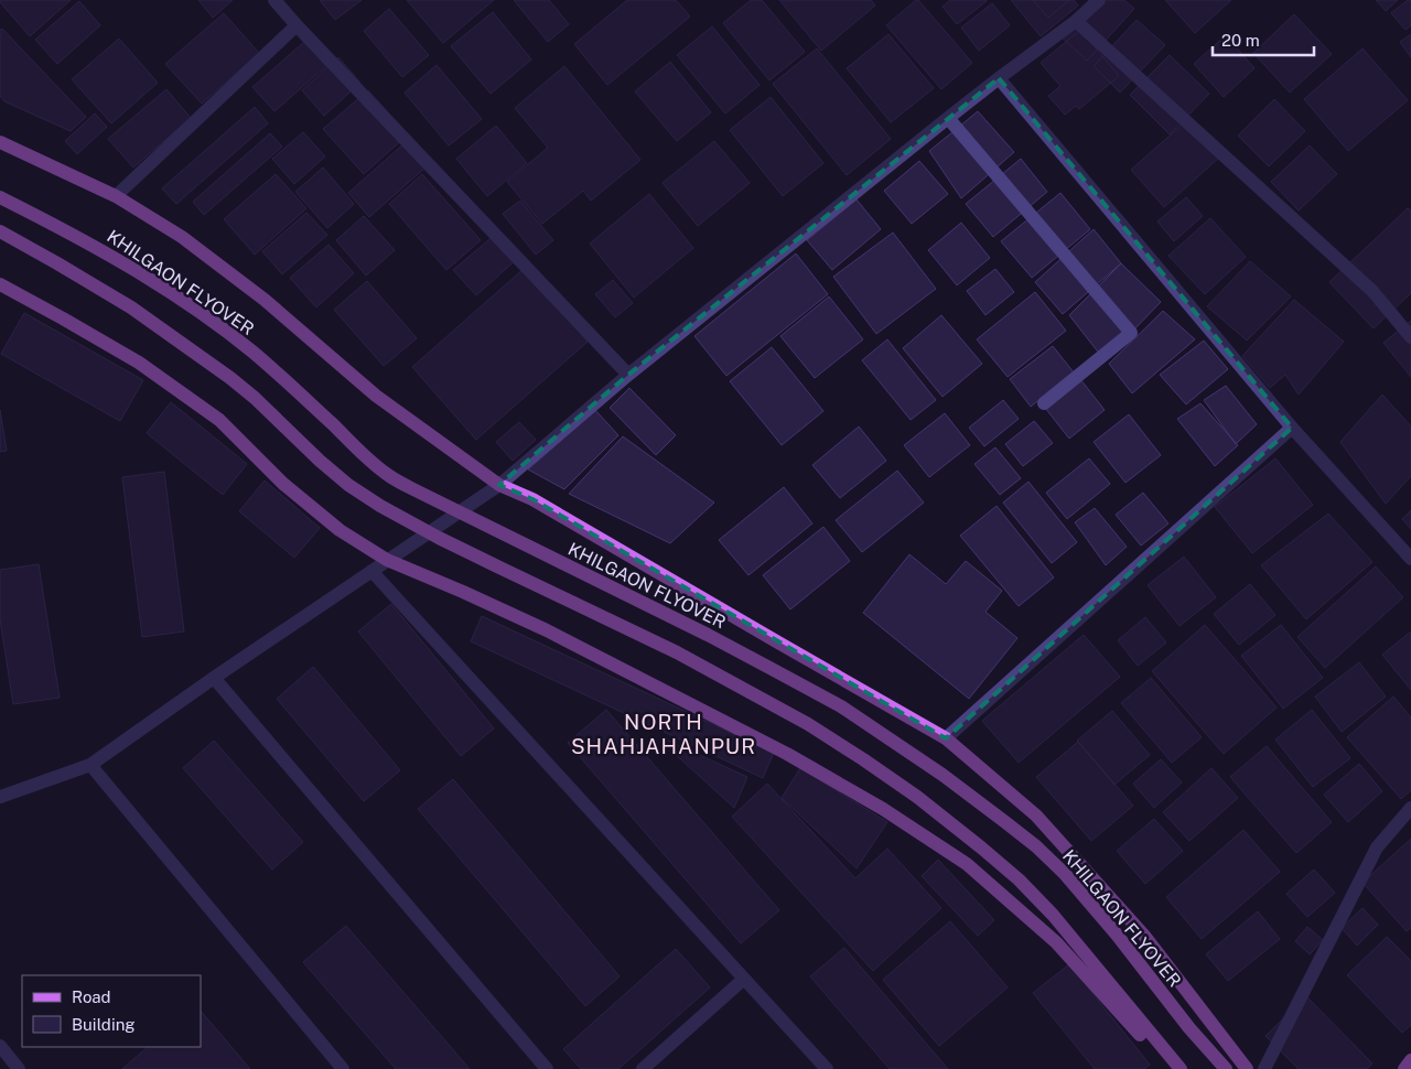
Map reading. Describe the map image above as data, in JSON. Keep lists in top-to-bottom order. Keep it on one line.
{"streets":{"main road":["KHILGAON FLYOVER"]},"districts":["NORTH SHAHJAHANPUR"],"legend":["Road","Building"],"scale_bar":"20 m"}
